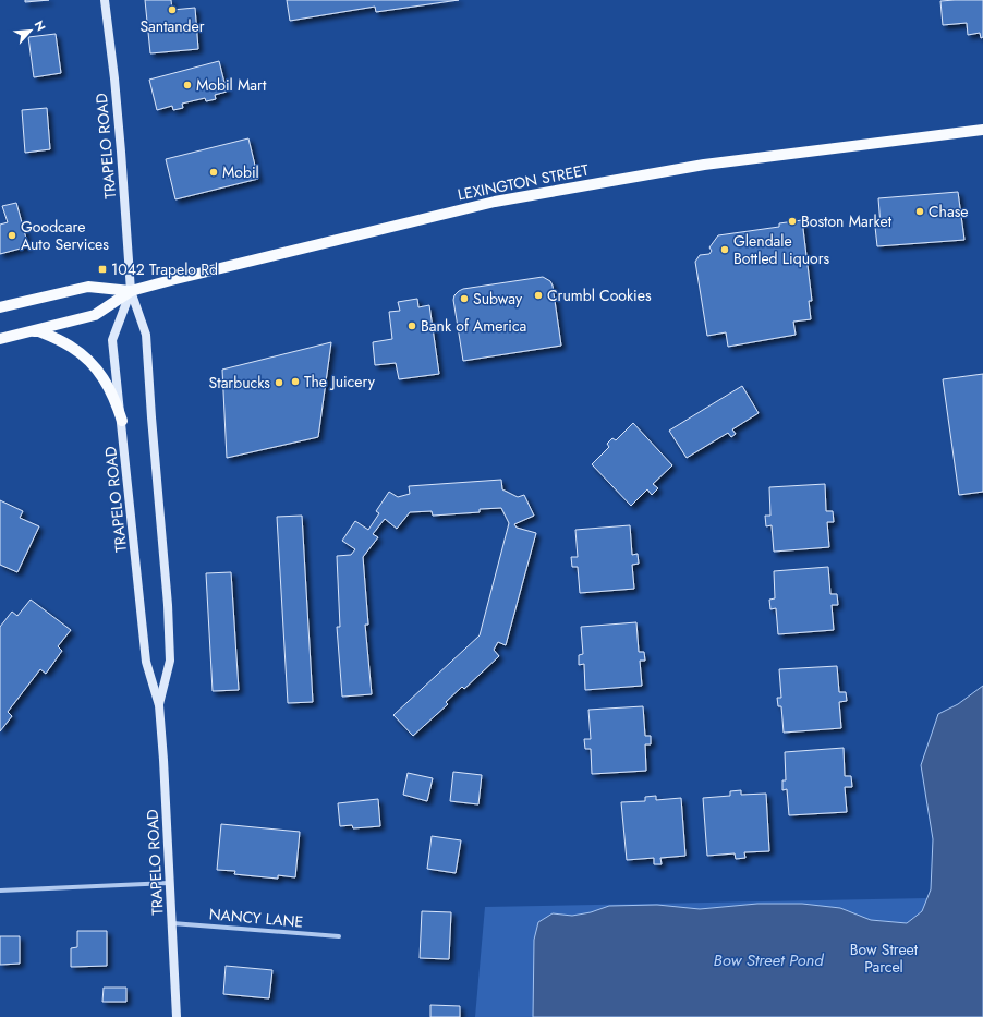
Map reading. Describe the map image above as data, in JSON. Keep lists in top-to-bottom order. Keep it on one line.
{"streets":{"main road":["TRAPELO ROAD","LEXINGTON STREET"],"street":["NANCY LANE"]},"crossings":[["TRAPELO ROAD","LEXINGTON STREET"],["TRAPELO ROAD","NANCY LANE"]],"water":["Bow Street Pond"],"parks":["Bow Street Parcel"],"places":{"other":["Santander","Mobil Mart","Mobil","Chase","Boston Market","Goodcare Auto Services","Glendale Bottled Liquors","Crumbl Cookies","Subway","Bank of America","The Juicery","Starbucks"],"transit":["1042 Trapelo Rd"]},"north":"top right"}
